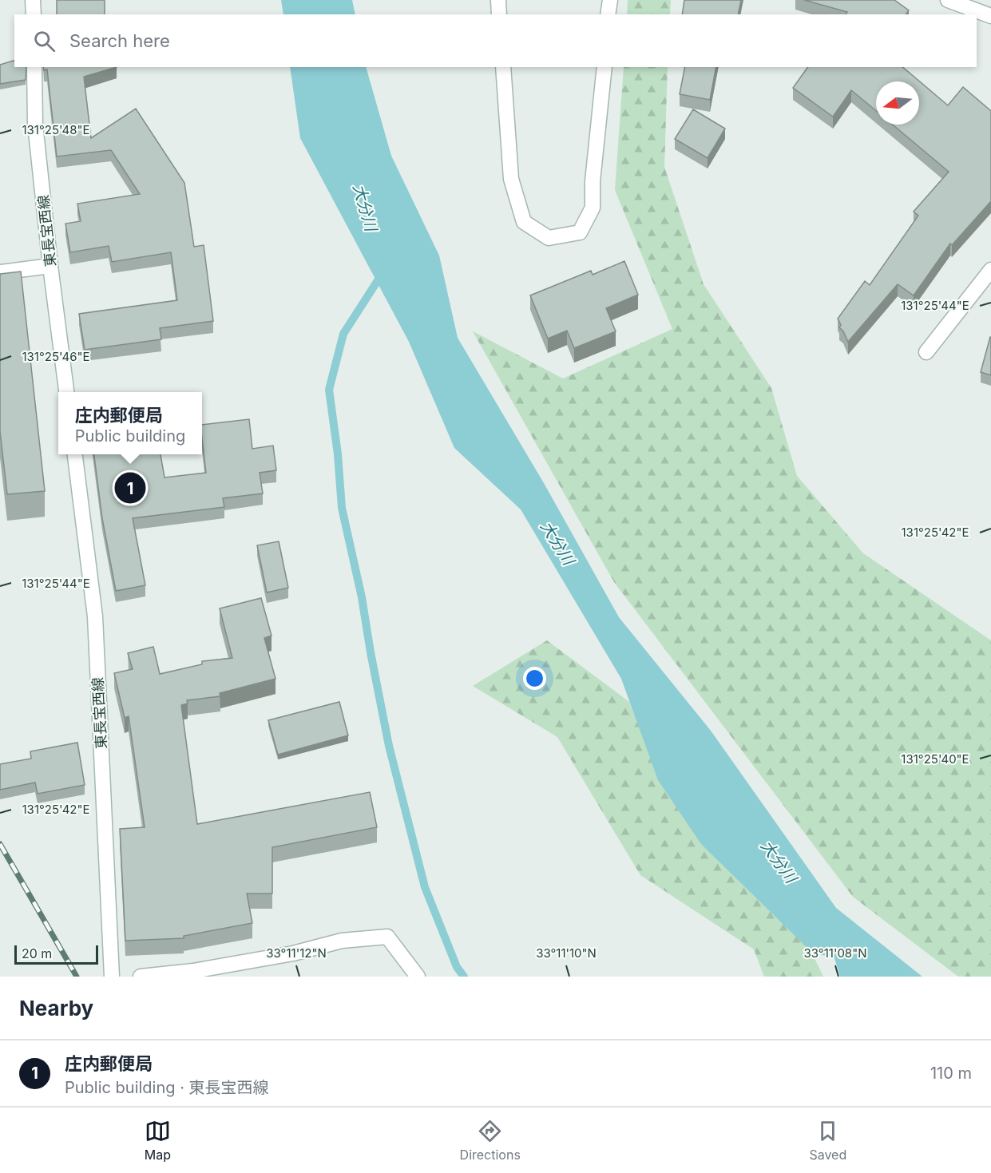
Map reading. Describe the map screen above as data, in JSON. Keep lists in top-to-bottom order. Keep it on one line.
{"streets":{"street":["東長宝西線"]},"water":["大分川"],"scale_bar":"20 m","north":"left","page":{"search":"Search here","popup":["庄内郵便局","Public building"],"pins":"1","scale":"20 m","heading":"Nearby","list":[{"mark":"1","name":"庄内郵便局","note":"Public building · 東長宝西線","value":"110 m"}],"nav":["Map","Directions","Saved"]},"coordinates":["131°25'48\"E","131°25'44\"E","131°25'46\"E","131°25'42\"E","131°25'40\"E","33°11'12\"N","33°11'10\"N","33°11'08\"N"]}
